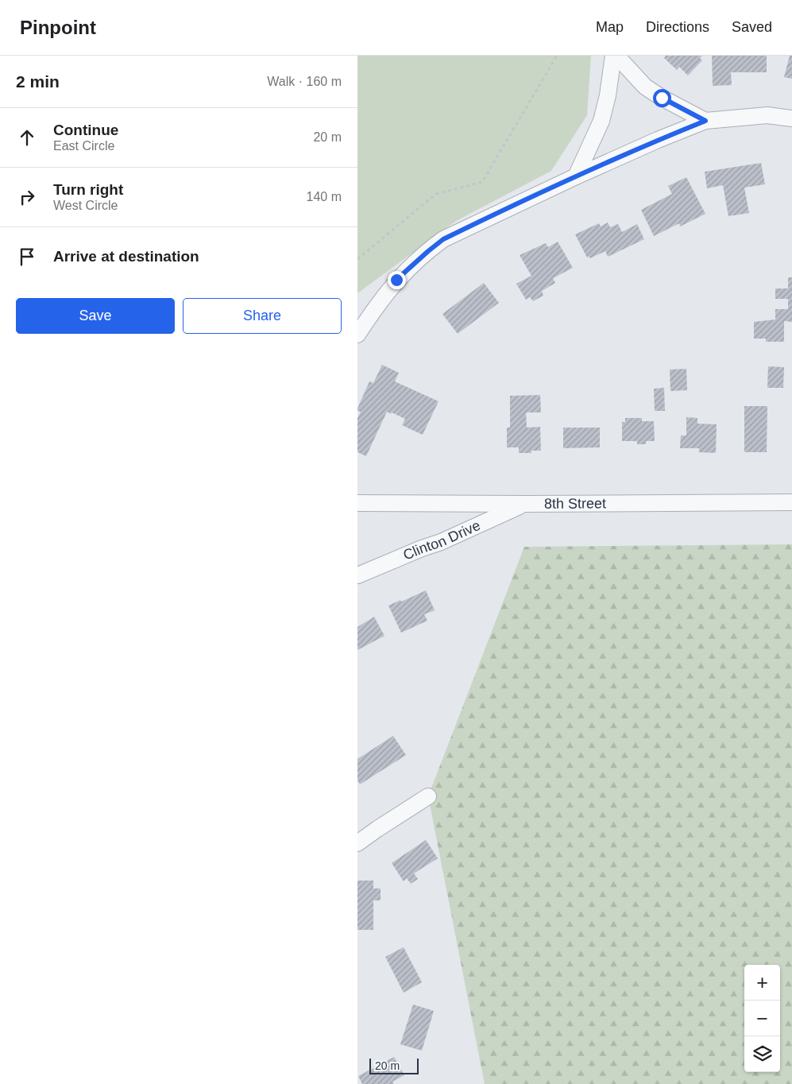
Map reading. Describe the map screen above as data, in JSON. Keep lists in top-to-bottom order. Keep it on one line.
{"streets":{"street":["8th Street","Clinton Drive"]},"crossings":[["8th Street","Clinton Drive"]],"scale_bar":"20 m","page":{"header":"Pinpoint","nav":["Map","Directions","Saved"],"heading":["2 min","Walk · 160 m"],"list":[["Continue","East Circle","20 m"],["Turn right","West Circle","140 m"],"Arrive at destination"],"buttons":["Save","Share"],"map_buttons":["+","−"],"scale":"20 m"}}
